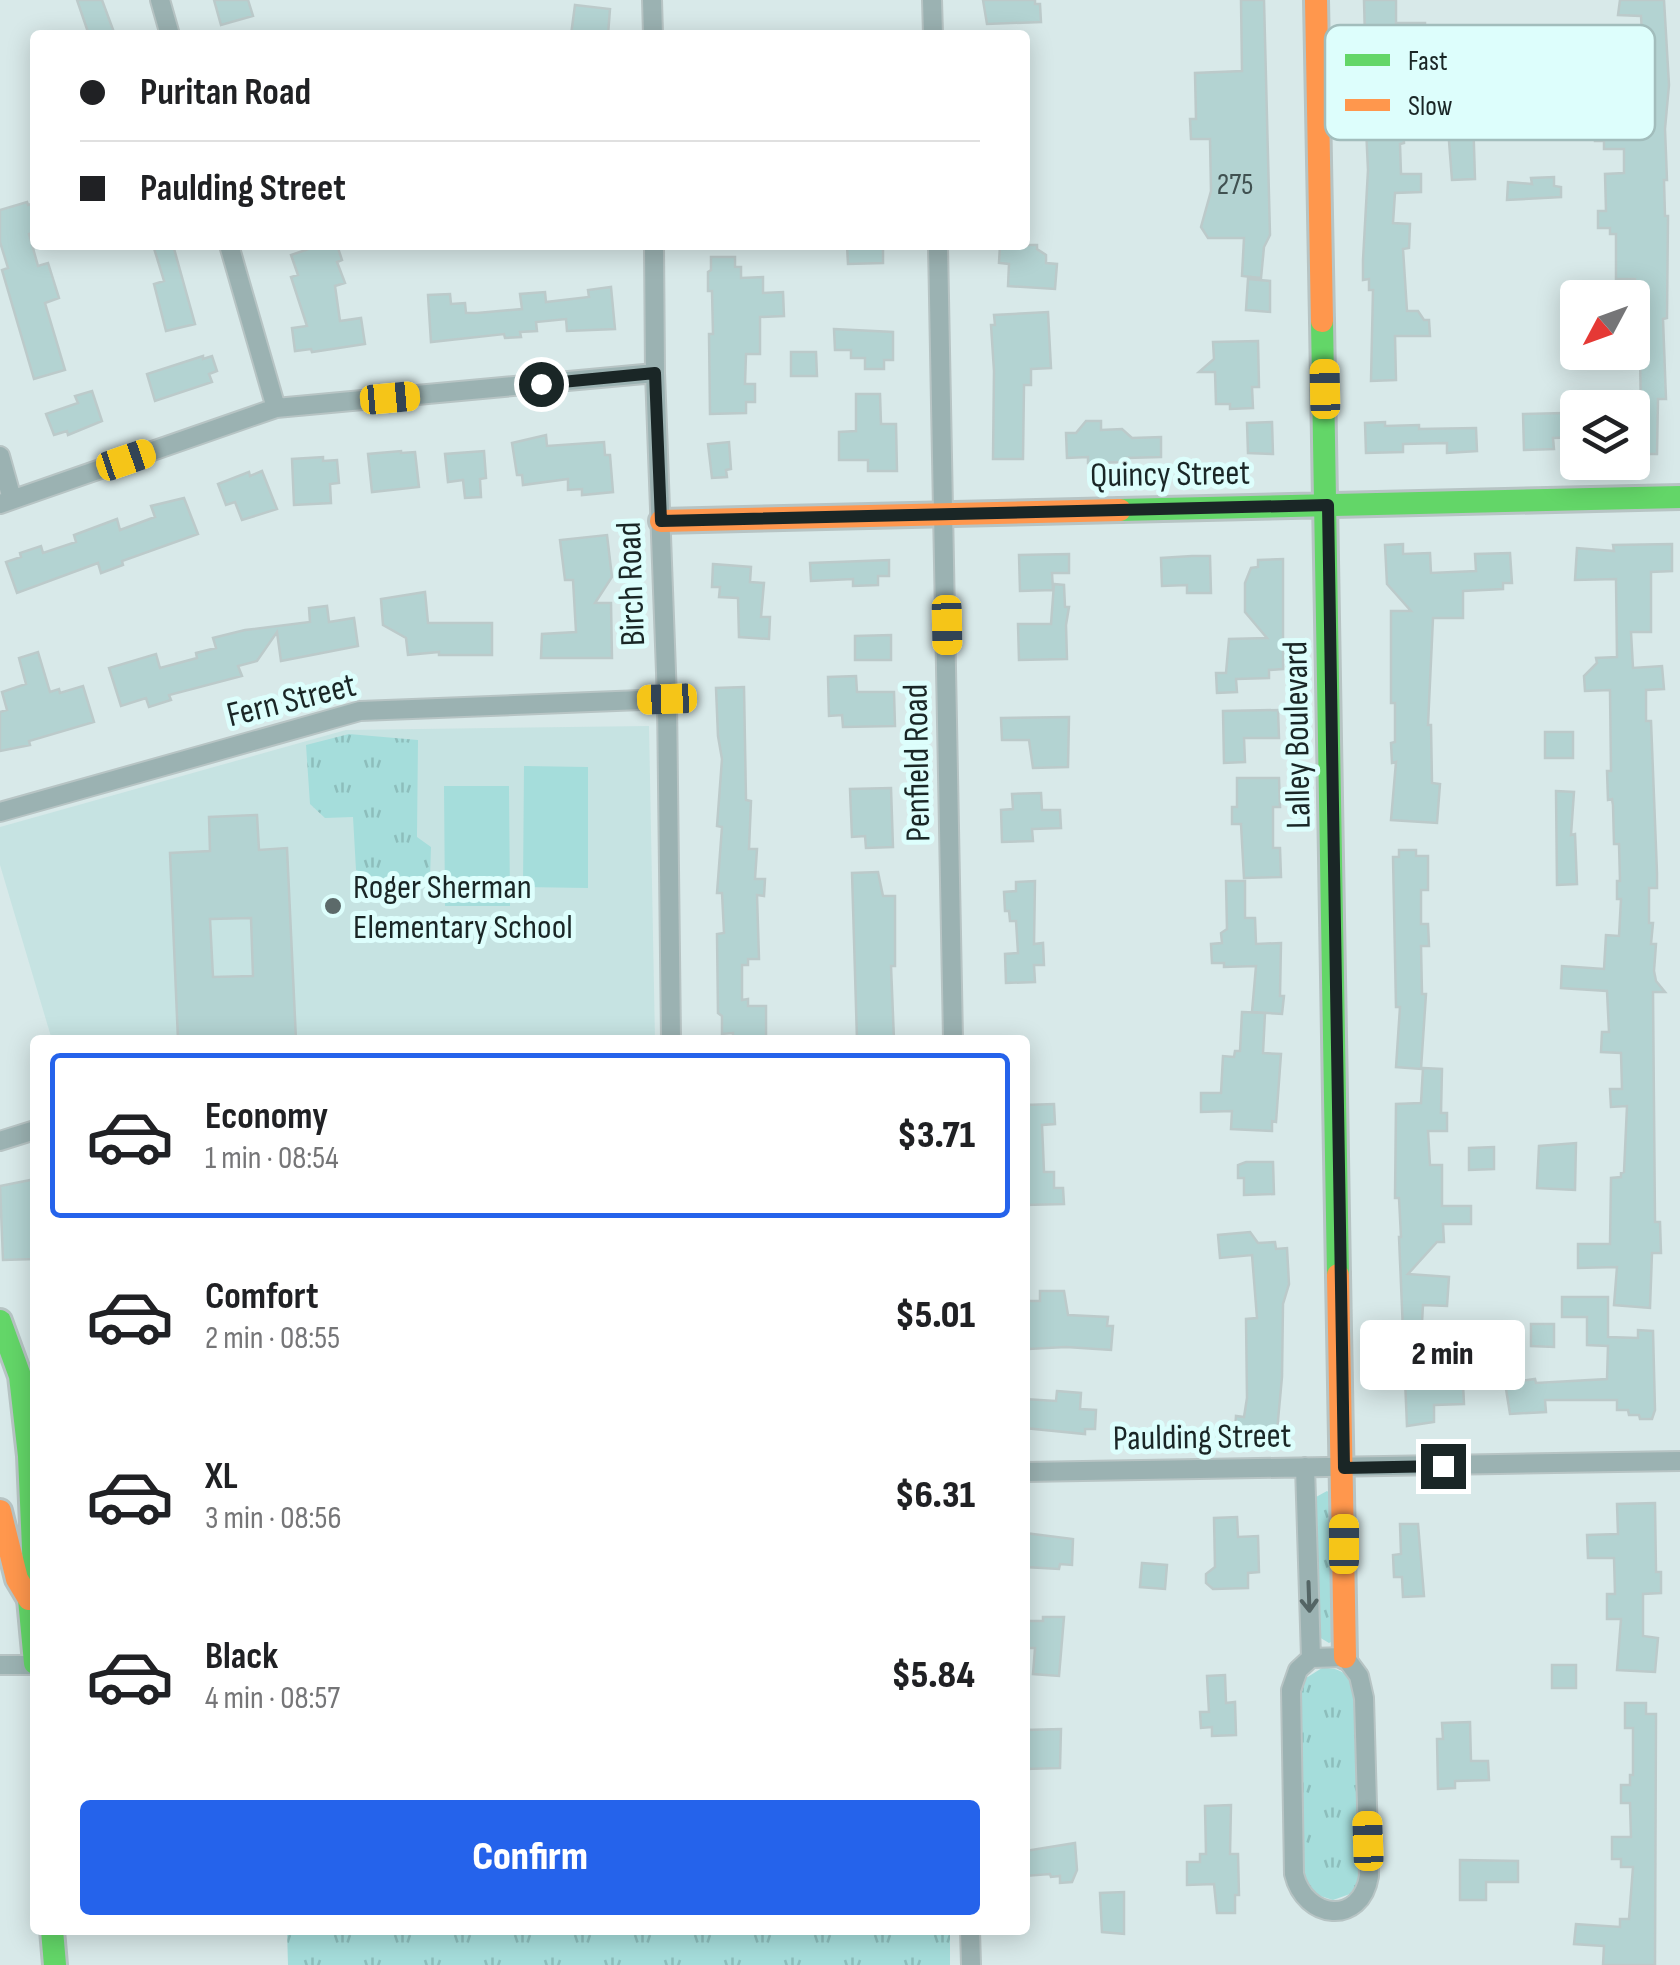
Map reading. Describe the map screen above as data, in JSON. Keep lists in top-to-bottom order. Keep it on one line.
{"streets":{"street":["Quincy Street","Birch Road","Fern Street","Lalley Boulevard","Penfield Road","Paulding Street"]},"crossings":[["Quincy Street","Birch Road"],["Quincy Street","Lalley Boulevard"],["Quincy Street","Penfield Road"],["Birch Road","Fern Street"],["Lalley Boulevard","Paulding Street"]],"places":["Roger Sherman Elementary School"],"house_numbers":["275"],"legend":["Fast","Slow"],"north":"bottom left","page":{"banner":["Puritan Road","Paulding Street"],"list":[{"name":"Economy","note":"1 min · 08:54","value":"$3.71"},{"name":"Comfort","note":"2 min · 08:55","value":"$5.01"},{"name":"XL","note":"3 min · 08:56","value":"$6.31"},{"name":"Black","note":"4 min · 08:57","value":"$5.84"}],"bubble":"2 min","buttons":"Confirm"}}
